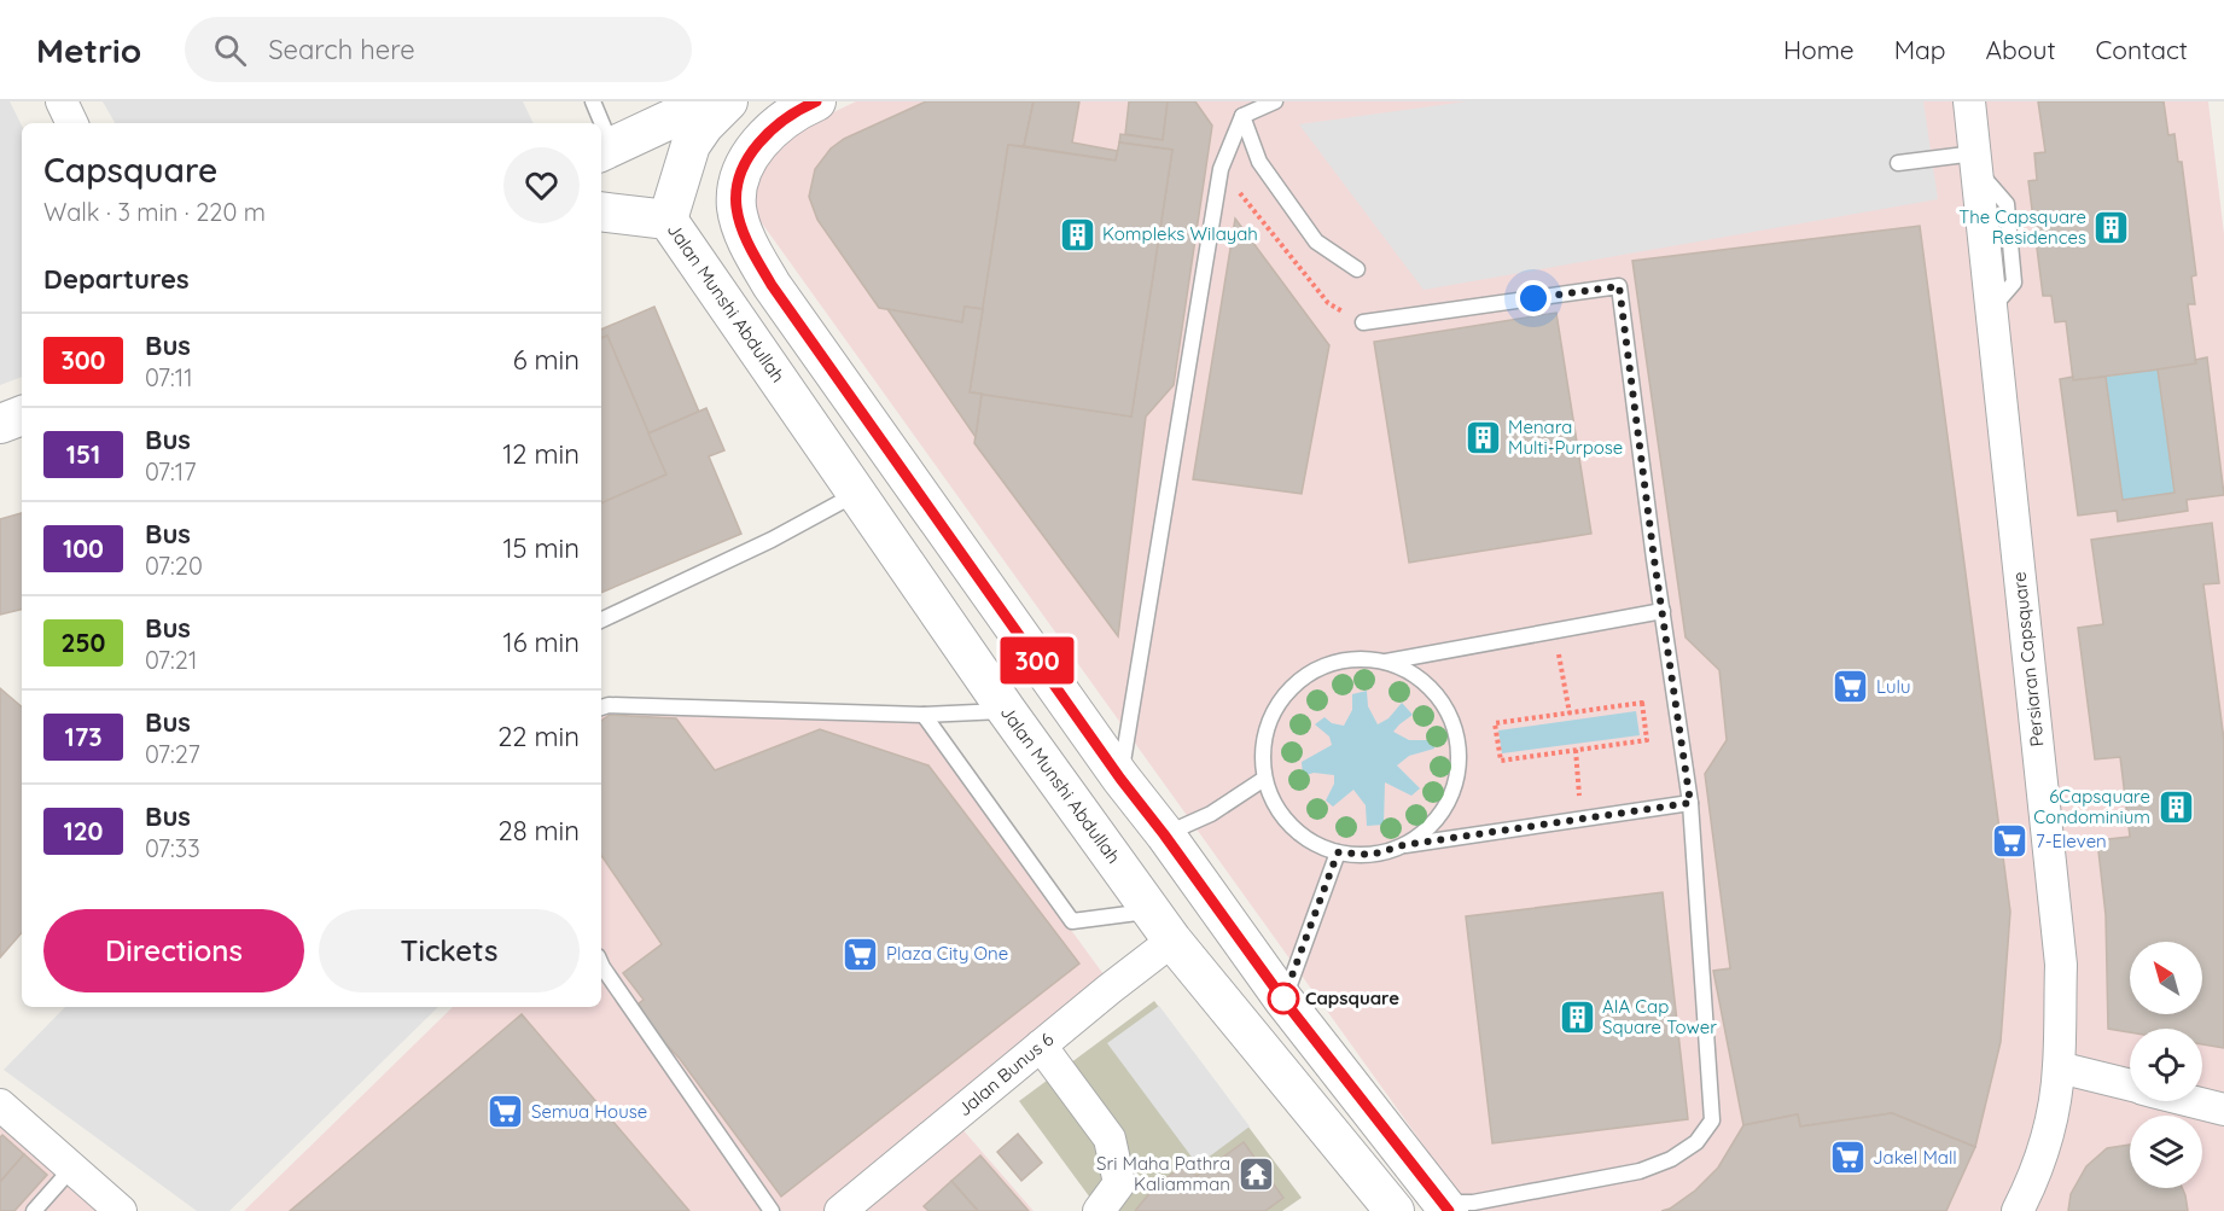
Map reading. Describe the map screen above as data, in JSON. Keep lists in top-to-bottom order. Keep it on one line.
{"streets":{"street":["Jalan Munshi Abdullah","Persiaran Capsquare","Jalan Bunus 6"]},"crossings":[["Jalan Munshi Abdullah","Jalan Bunus 6"]],"places":{"building":["The Capsquare Residences","Kompleks Wilayah","Menara Multi-Purpose","6Capsquare Condominium","AIA Cap Square Tower"],"supermarket":["Lulu","7-Eleven","Plaza City One","Semua House","Jakel Mall"],"other":["Capsquare"],"temple":["Sri Maha Pathra Kaliamman"]},"lines":["bus line 300"],"north":"top left","page":{"header":"Metrio","search":"Search here","nav":["Home","Map","About","Contact"],"on_map":"300","heading":[["Capsquare","Walk · 3 min · 220 m"],"Departures"],"list":[{"mark":"300","name":"Bus","note":"07:11","value":"6 min"},{"mark":"151","name":"Bus","note":"07:17","value":"12 min"},{"mark":"100","name":"Bus","note":"07:20","value":"15 min"},{"mark":"250","name":"Bus","note":"07:21","value":"16 min"},{"mark":"173","name":"Bus","note":"07:27","value":"22 min"},{"mark":"120","name":"Bus","note":"07:33","value":"28 min"}],"buttons":["Directions","Tickets"]}}
